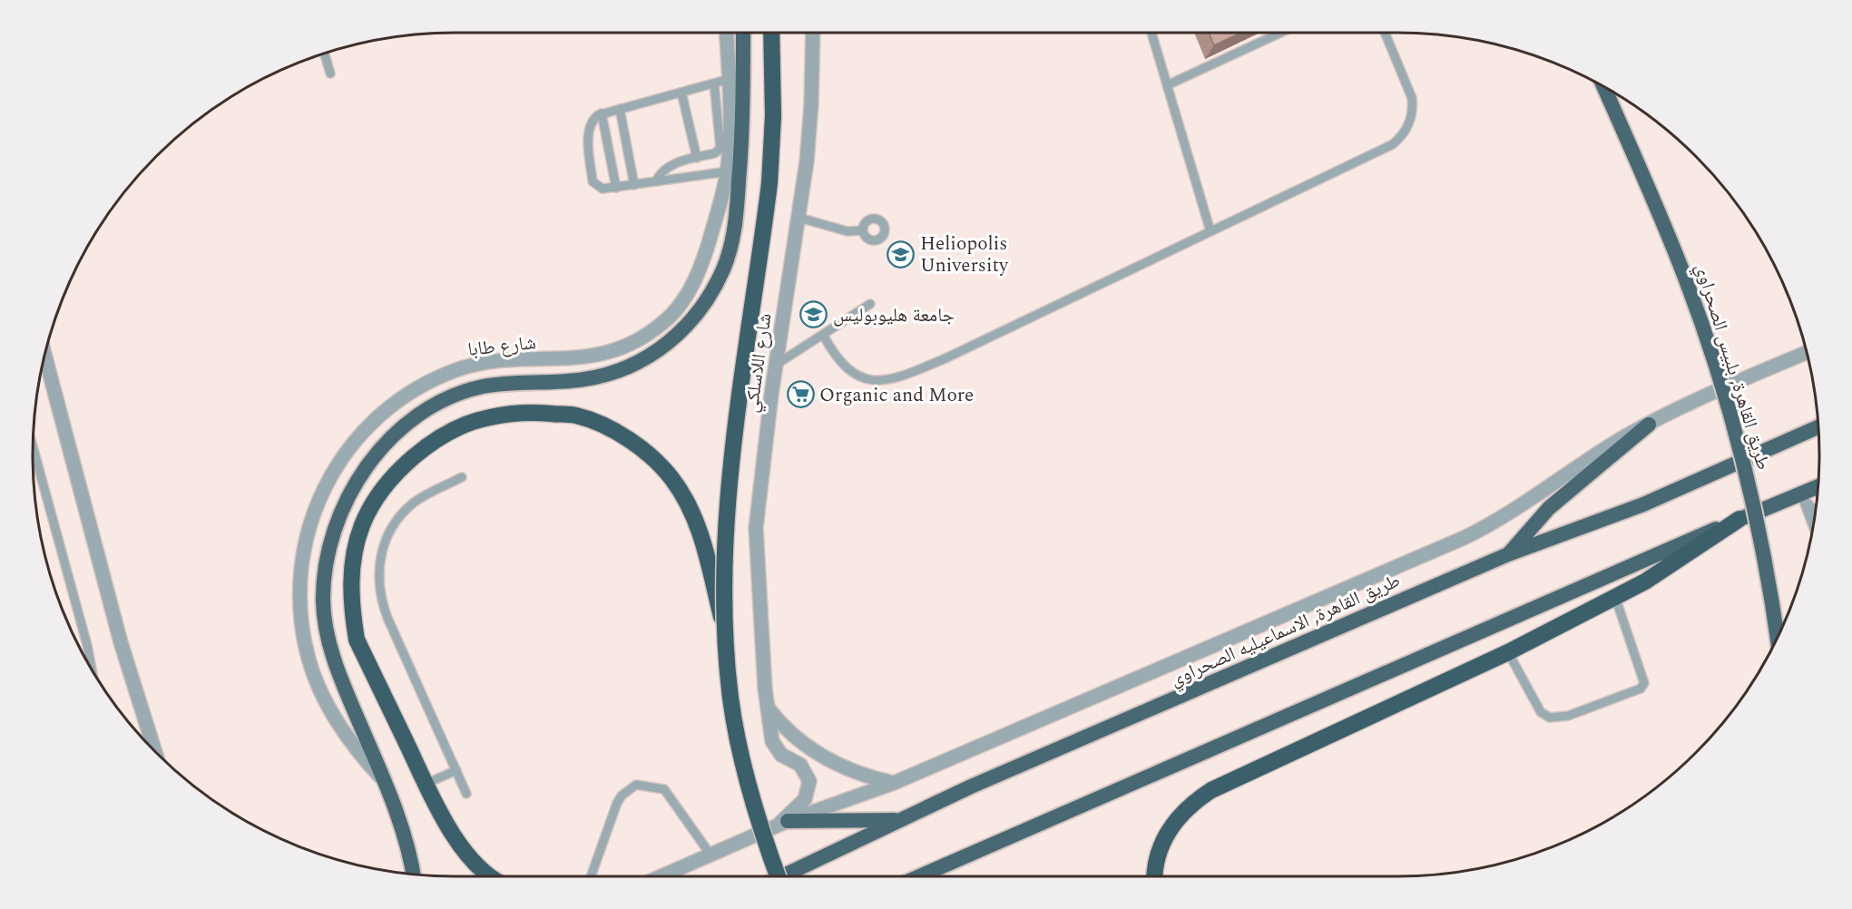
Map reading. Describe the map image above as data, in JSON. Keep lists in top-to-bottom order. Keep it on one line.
{"streets":{"highway":["طريق القاهرة, بلبيس الصحراوي","طريق القاهرة, الاسماعيليه الصحراوي"],"street":["شارع طابا","شارع اللاسلكي"]},"places":{"school or university":["Heliopolis University","جامعة هليوبوليس"],"supermarket":["Organic and More"]}}
